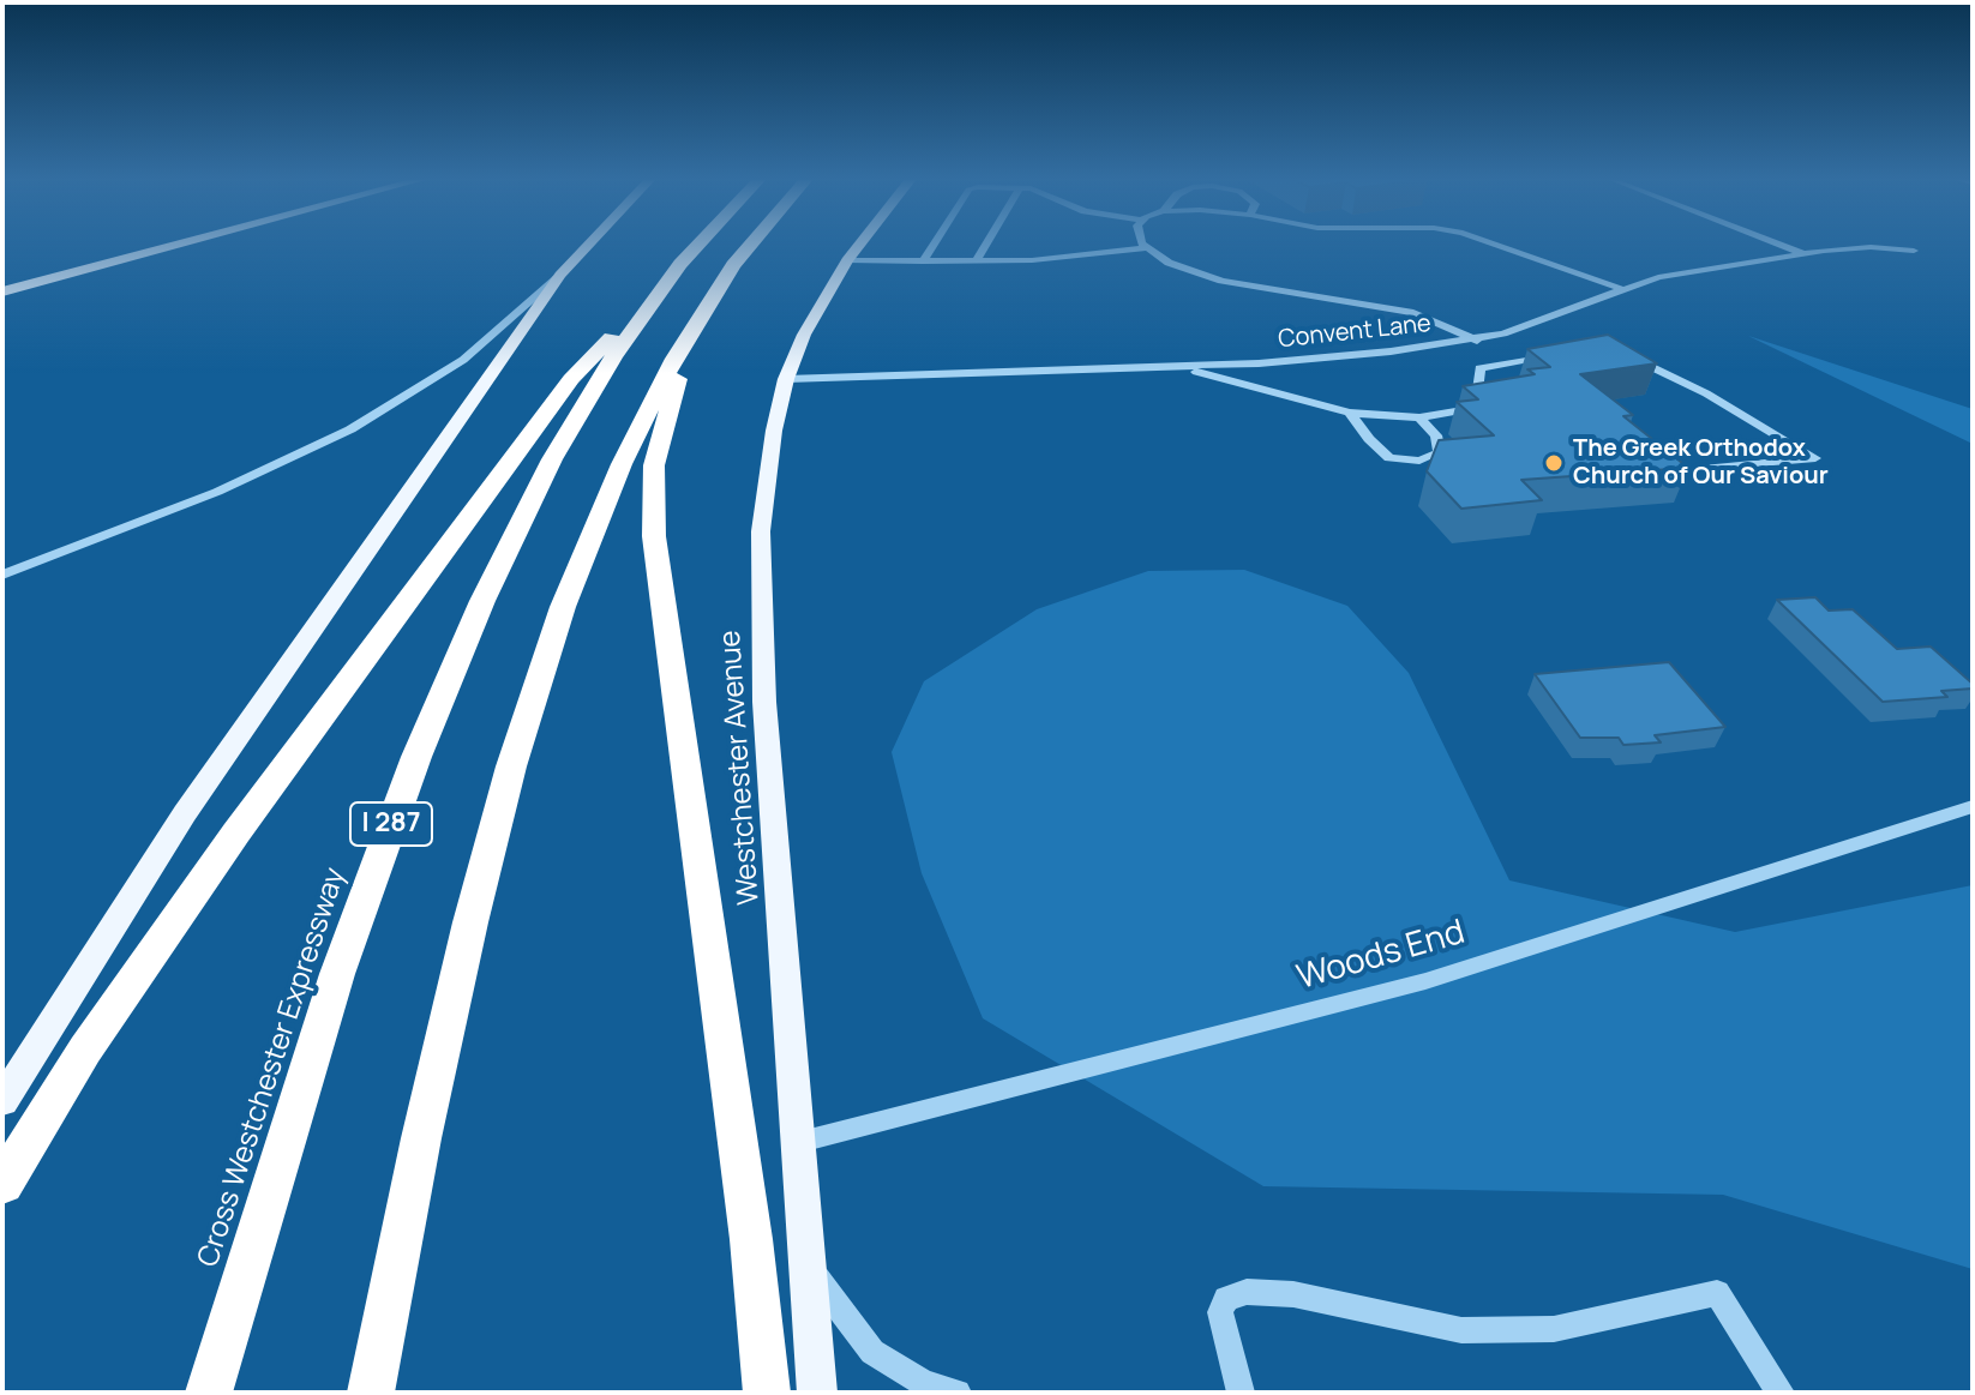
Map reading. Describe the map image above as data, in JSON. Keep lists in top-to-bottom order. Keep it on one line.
{"streets":{"highway":["I 287","Cross Westchester Expressway"],"main road":["Westchester Avenue"],"street":["Convent Lane","Woods End"]},"crossings":[["Convent Lane","Westchester Avenue"],["Westchester Avenue","Woods End"]],"places":["The Greek Orthodox Church of Our Saviour"]}
